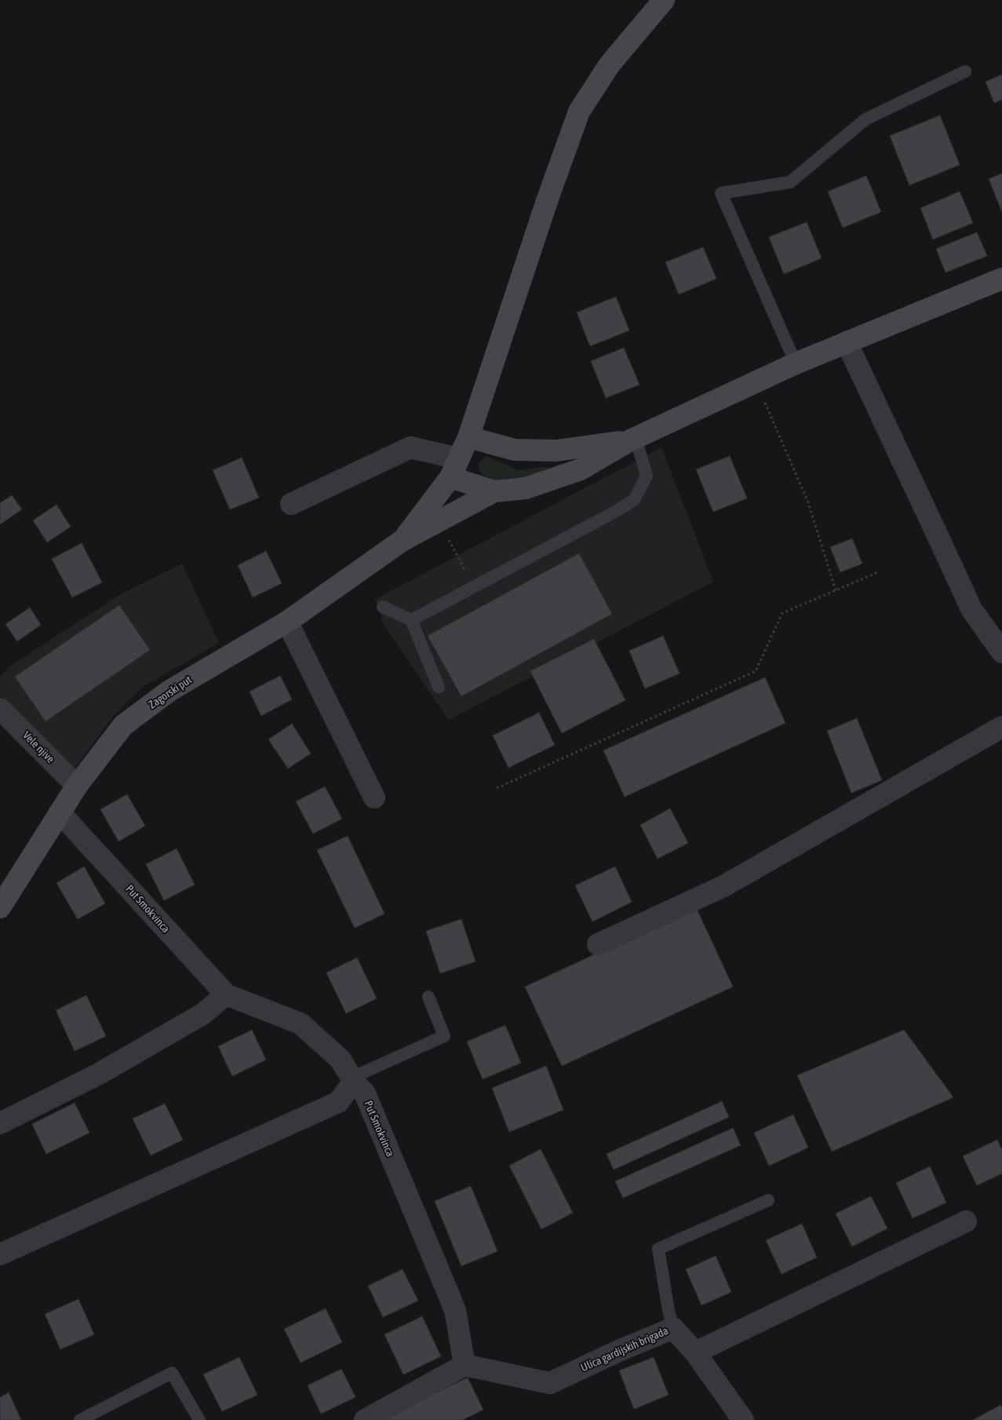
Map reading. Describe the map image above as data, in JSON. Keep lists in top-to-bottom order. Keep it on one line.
{"streets":{"main road":["Zagorski put"],"street":["Vele njive","Put Smokvinca","Ulica gardijskih brigada"]},"crossings":[["Zagorski put","Vele njive"],["Zagorski put","Put Smokvinca"],["Put Smokvinca","Ulica gardijskih brigada"]]}
